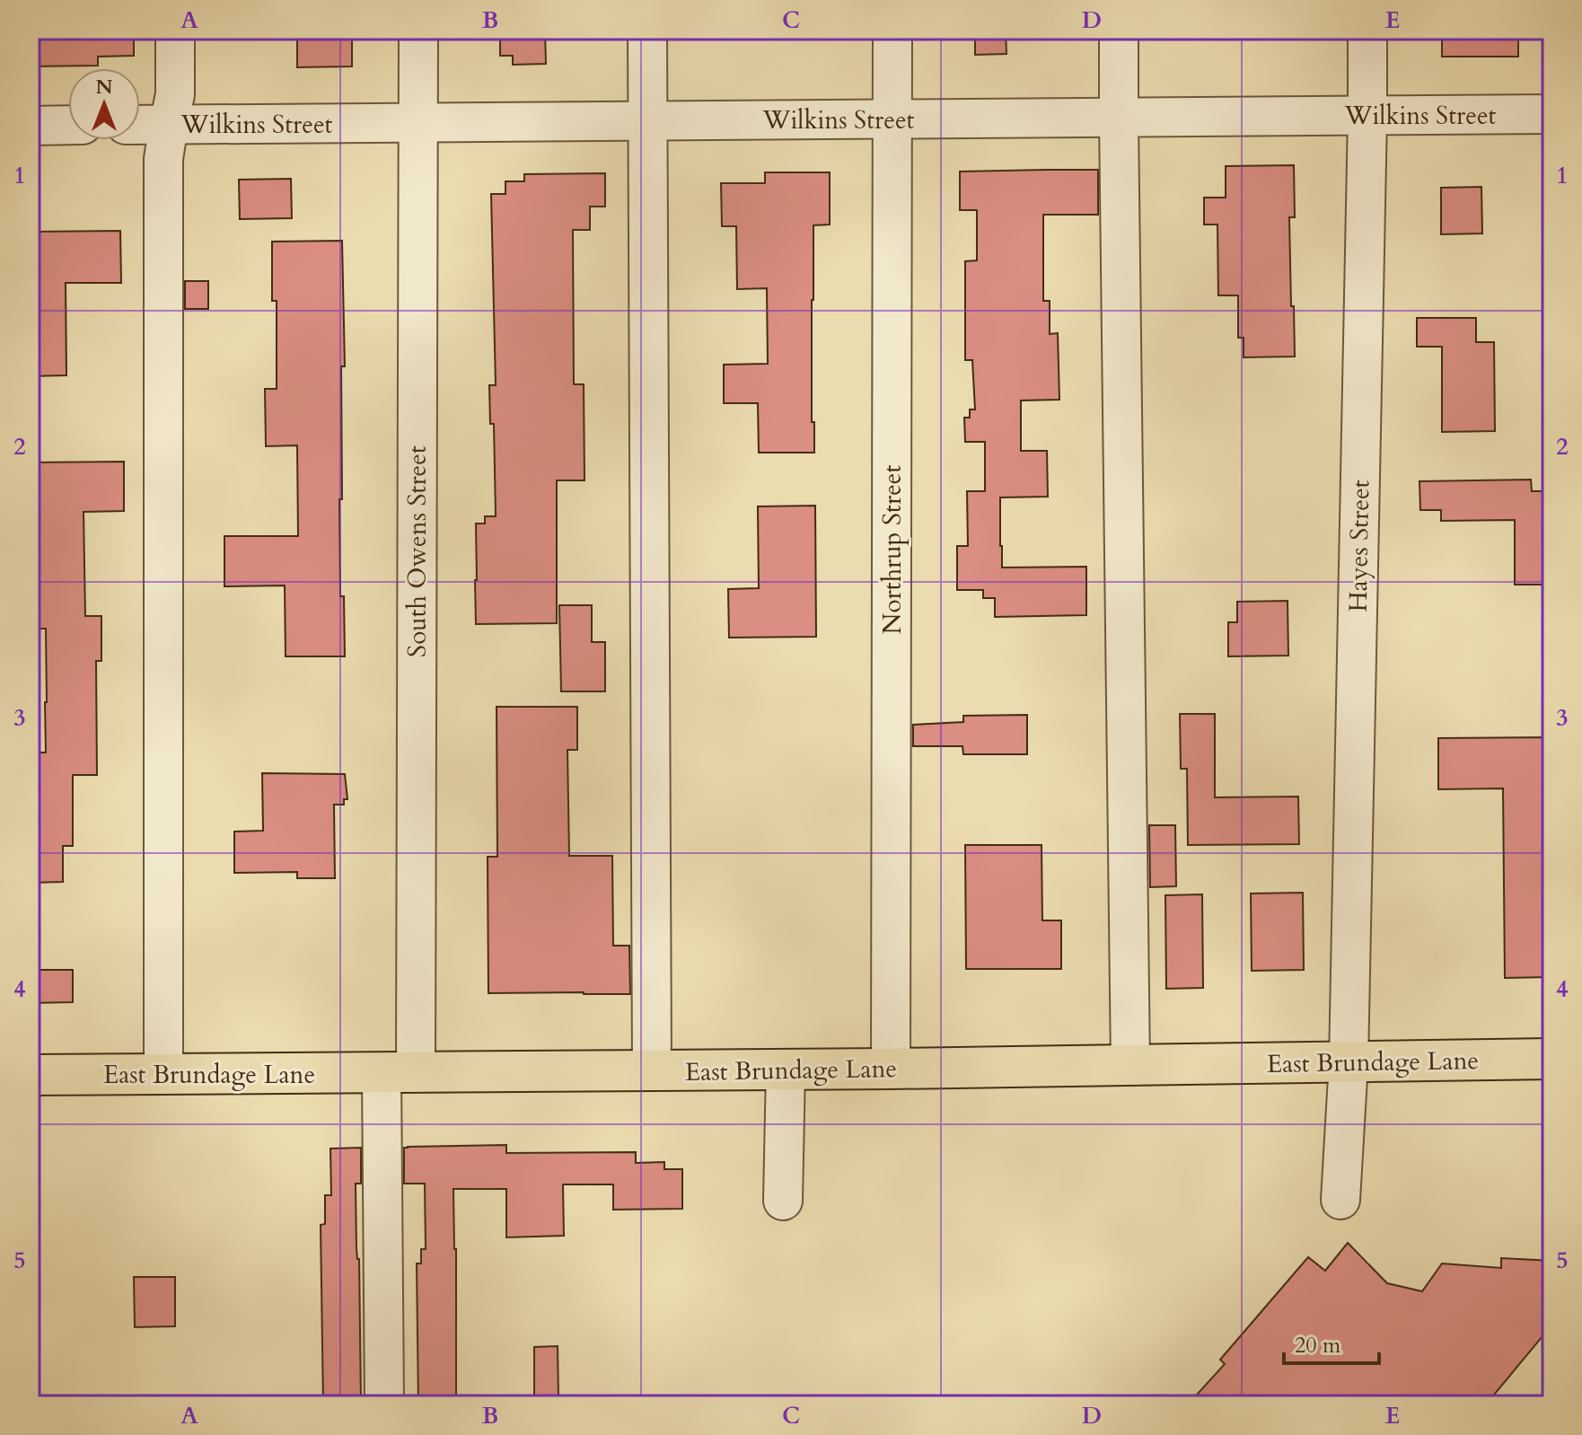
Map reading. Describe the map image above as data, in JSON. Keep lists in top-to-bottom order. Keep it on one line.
{"streets":{"main road":["East Brundage Lane"],"street":["Wilkins Street","Hayes Street","Northrup Street","South Owens Street"]},"crossings":[["Wilkins Street","Hayes Street"],["Wilkins Street","Northrup Street"],["Wilkins Street","South Owens Street"],["Hayes Street","East Brundage Lane"],["Northrup Street","East Brundage Lane"],["South Owens Street","East Brundage Lane"]],"scale_bar":"20 m","north":"top","grid":{"columns":["A","B","C","D","E"],"rows":["1","2","3","4","5"]}}
